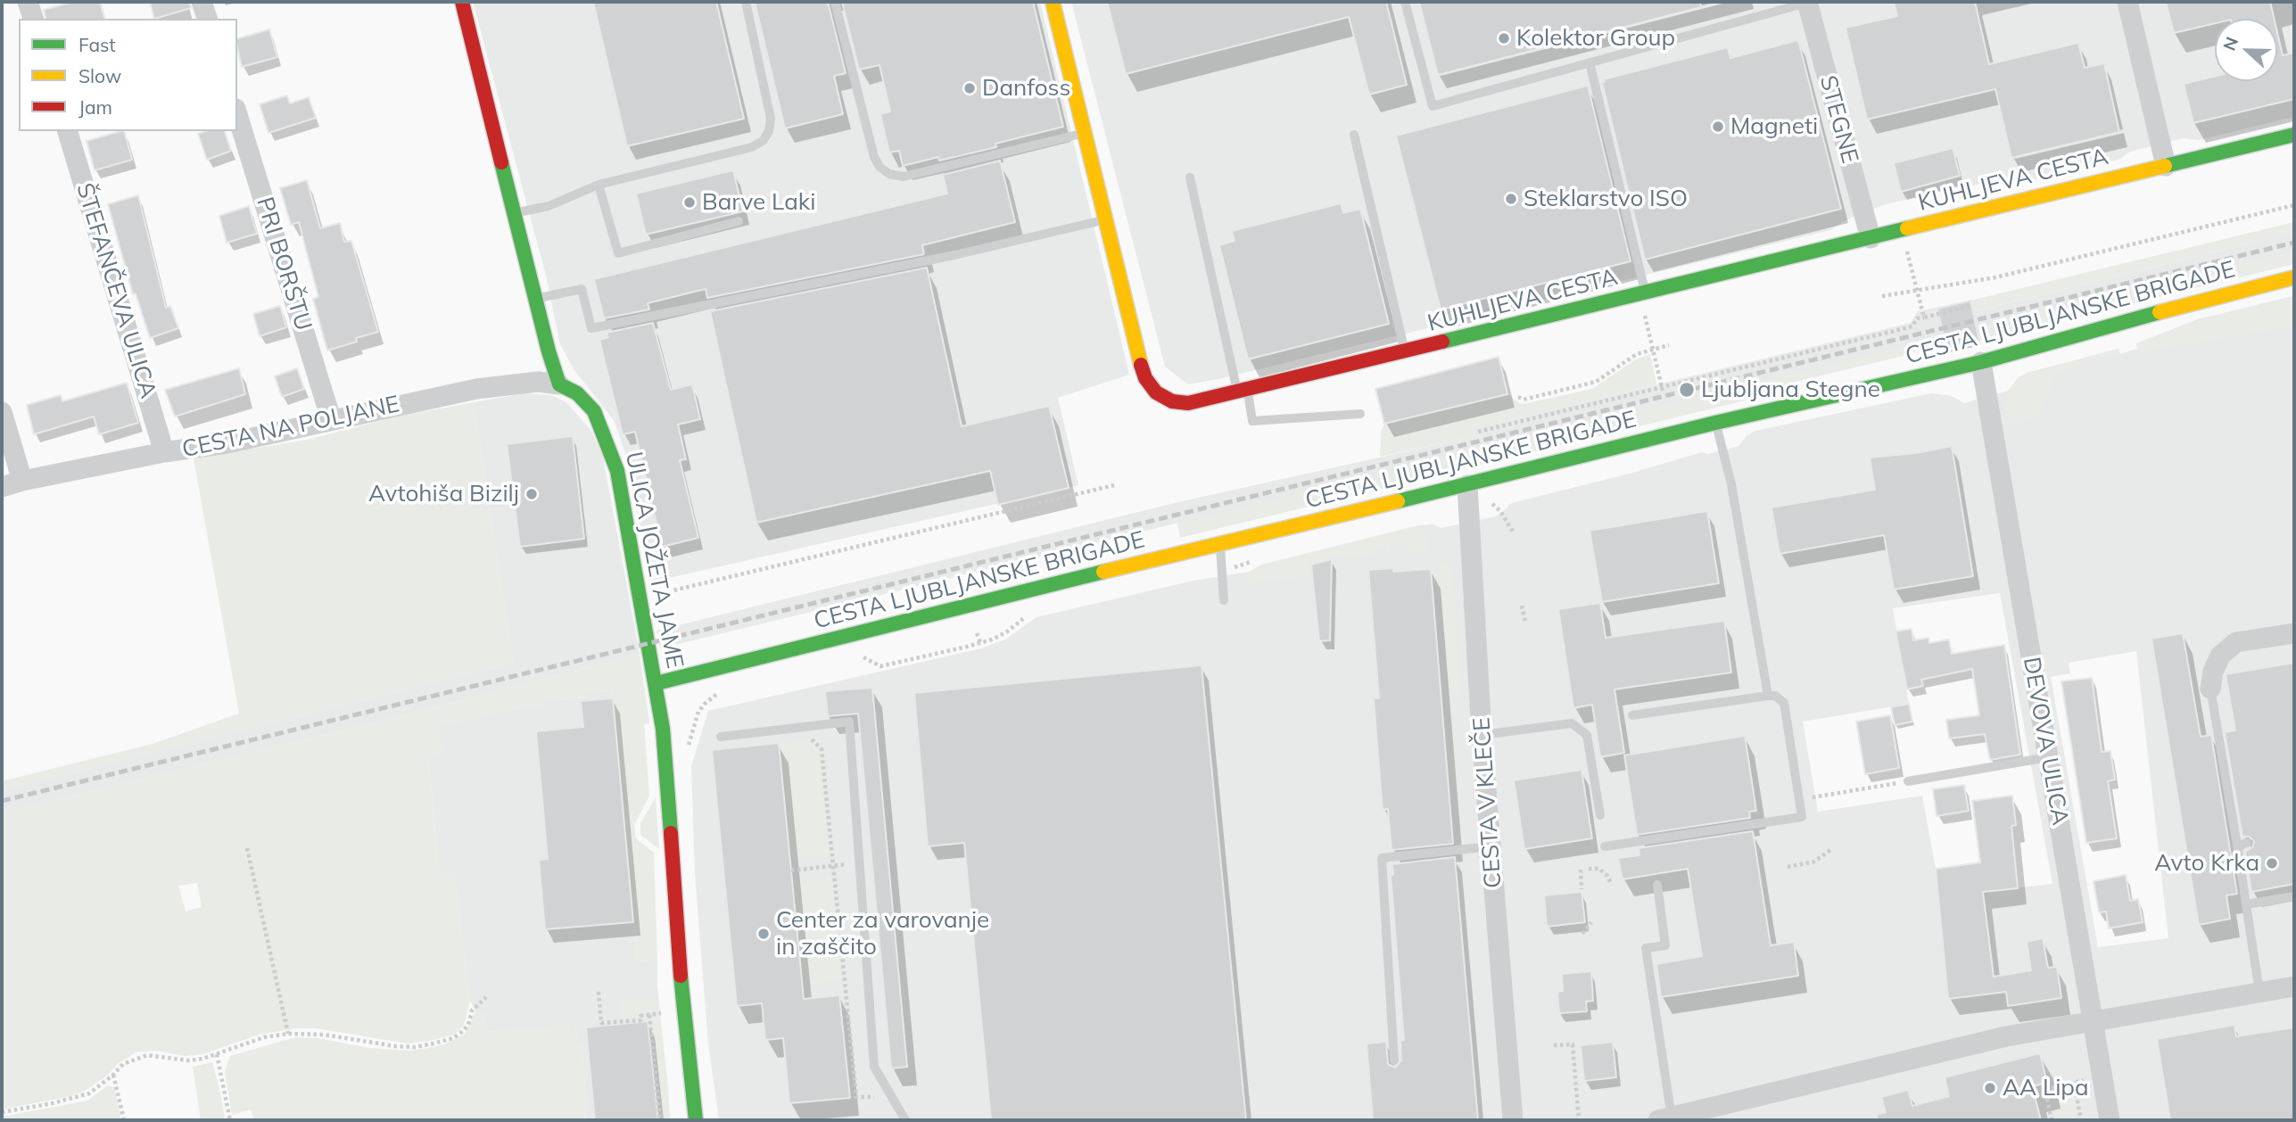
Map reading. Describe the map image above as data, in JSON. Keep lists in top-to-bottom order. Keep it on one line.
{"streets":{"street":["STEGNE","KUHLJEVA CESTA","PRI BORŠTU","ŠTEFANČEVA ULICA","CESTA LJUBLJANSKE BRIGADE","CESTA NA POLJANE","ULICA JOŽETA JAME","DEVOVA ULICA","CESTA V KLEČE"]},"crossings":[["STEGNE","KUHLJEVA CESTA"],["PRI BORŠTU","CESTA NA POLJANE"],["ŠTEFANČEVA ULICA","CESTA NA POLJANE"],["CESTA LJUBLJANSKE BRIGADE","ULICA JOŽETA JAME"],["CESTA LJUBLJANSKE BRIGADE","DEVOVA ULICA"],["CESTA LJUBLJANSKE BRIGADE","CESTA V KLEČE"],["CESTA NA POLJANE","ULICA JOŽETA JAME"]],"places":["Kolektor Group","Danfoss","Magneti","Steklarstvo ISO","Barve Laki","Ljubljana Stegne","Avtohiša Bizilj","Avto Krka","Center za varovanje in zaščito","AA Lipa"],"legend":["Fast","Slow","Jam"],"north":"left"}
